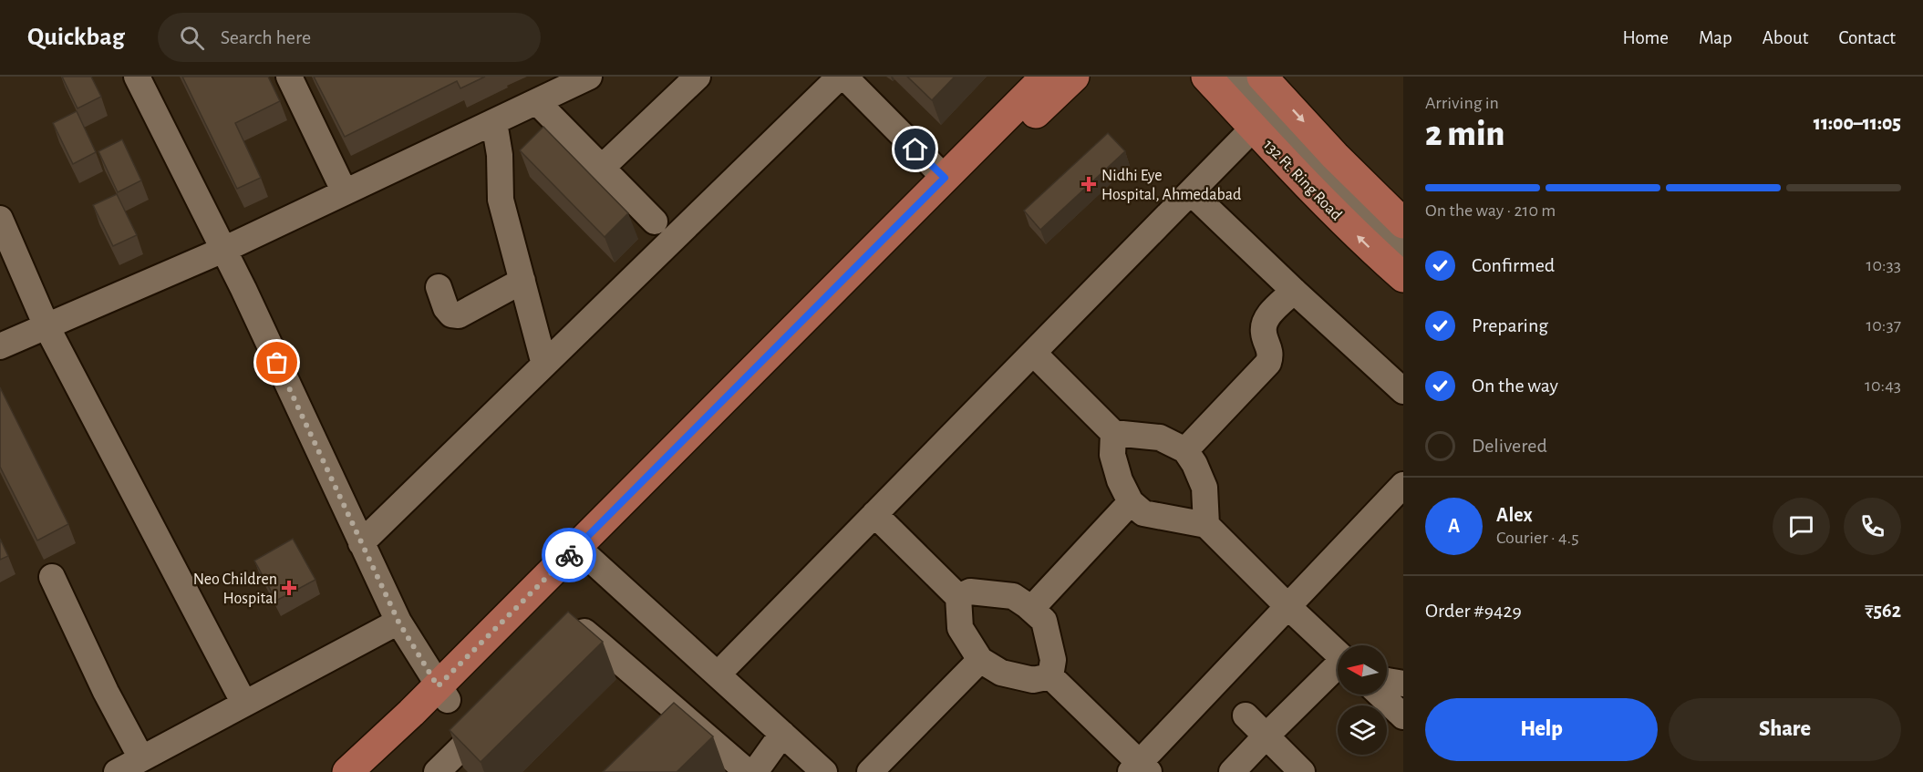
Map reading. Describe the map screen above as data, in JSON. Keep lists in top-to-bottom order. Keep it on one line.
{"streets":{"main road":["132 Ft. Ring Road"]},"places":{"health":["Nidhi Eye Hospital, Ahmedabad","Neo Children Hospital"]},"north":"left","page":{"header":"Quickbag","search":"Search here","nav":["Home","Map","About","Contact"],"heading":["2 min","Arriving in","11:00–11:05"],"panel":["Alex","Courier · 4.5","Order #9429","₹562"],"bar":"On the way · 210 m","list":[["Confirmed","10:33"],["Preparing","10:37"],["On the way","10:43"],"Delivered"],"round":"A","buttons":["Help","Share"]}}
